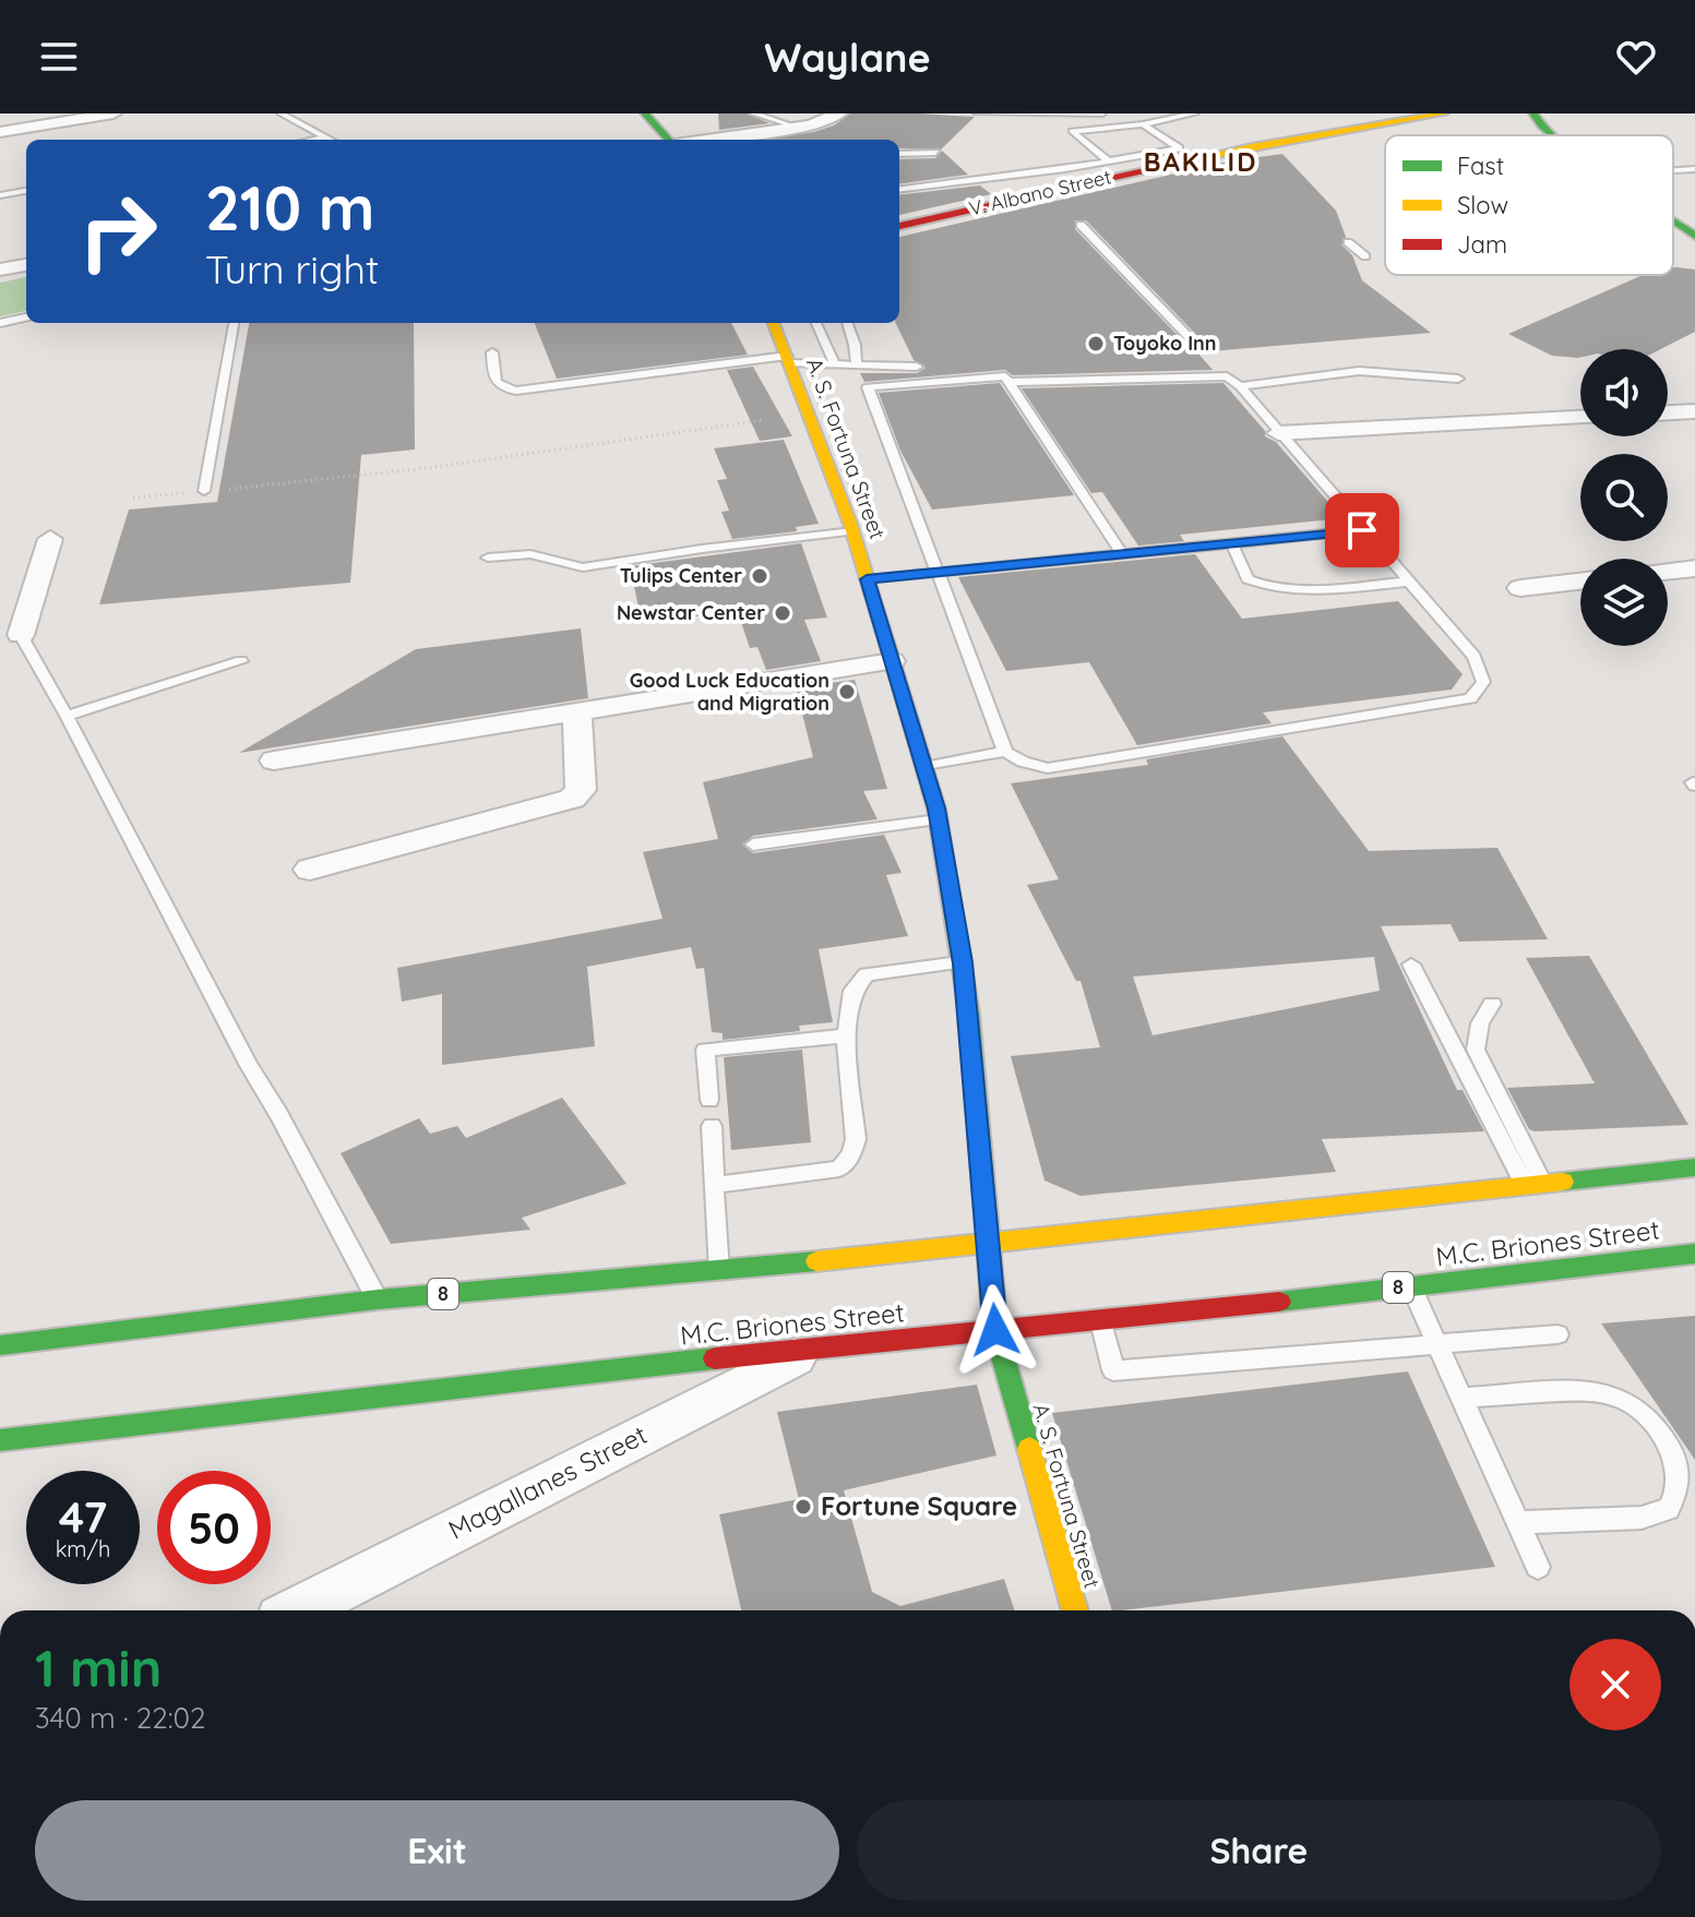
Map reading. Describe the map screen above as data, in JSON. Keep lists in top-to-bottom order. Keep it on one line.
{"streets":{"main road":["V. Albano Street","A. S. Fortuna Street","M.C. Briones Street","8"],"street":["Magallanes Street"]},"crossings":[["A. S. Fortuna Street","M.C. Briones Street"],["A. S. Fortuna Street","8"],["M.C. Briones Street","Magallanes Street"]],"districts":["BAKILID"],"places":["Toyoko Inn","Tulips Center","Newstar Center","Good Luck Education and Migration","Fortune Square"],"legend":["Fast","Slow","Jam"],"page":{"header":"Waylane","turn":["210 m","Turn right"],"speed":"47 km/h","limit":"50","heading":["1 min","340 m · 22:02"],"buttons":["Exit","Share"]}}
